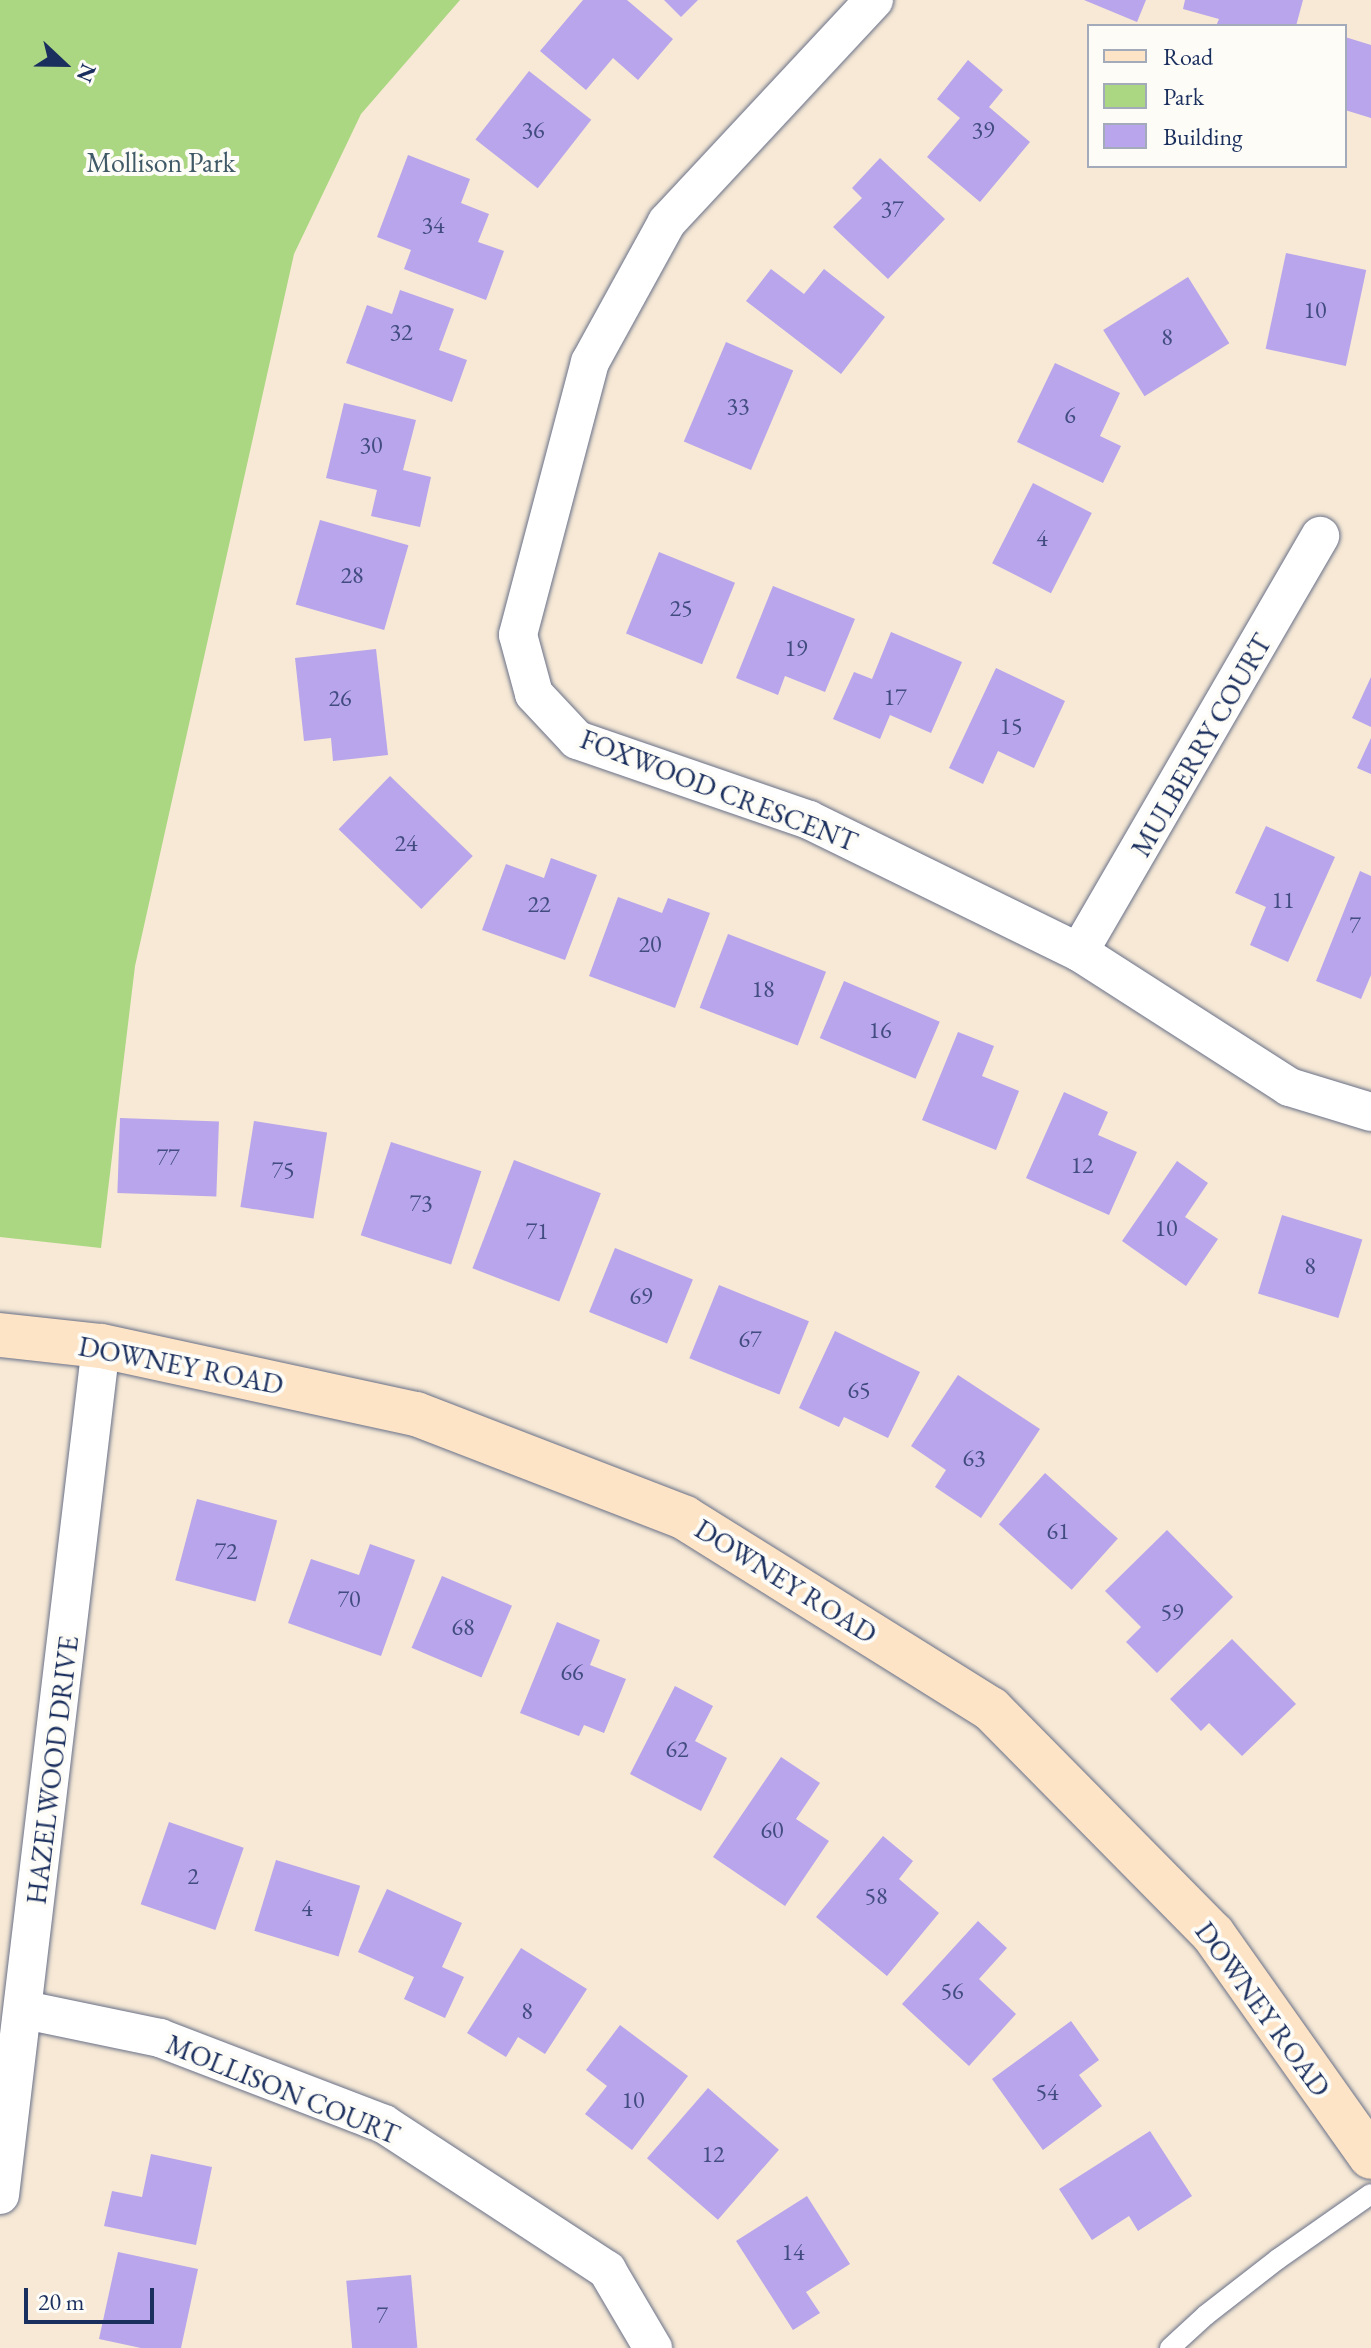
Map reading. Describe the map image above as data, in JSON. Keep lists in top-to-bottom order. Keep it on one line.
{"streets":{"main road":["DOWNEY ROAD"],"street":["MULBERRY COURT","FOXWOOD CRESCENT","HAZELWOOD DRIVE","MOLLISON COURT"]},"crossings":[["MULBERRY COURT","FOXWOOD CRESCENT"],["DOWNEY ROAD","HAZELWOOD DRIVE"],["HAZELWOOD DRIVE","MOLLISON COURT"]],"parks":["Mollison Park"],"house_numbers":["36","39","37","34","10","32","8","33","6","30","4","28","25","19","17","26","15","24","11","22","7","20","18","16","77","12","75","73","10","71","8","69","67","65","63","61","72","70","59","68","66","62","60","2","58","4","56","8","54","10","12","14","7"],"legend":["Road","Park","Building"],"scale_bar":"20 m","north":"right"}
